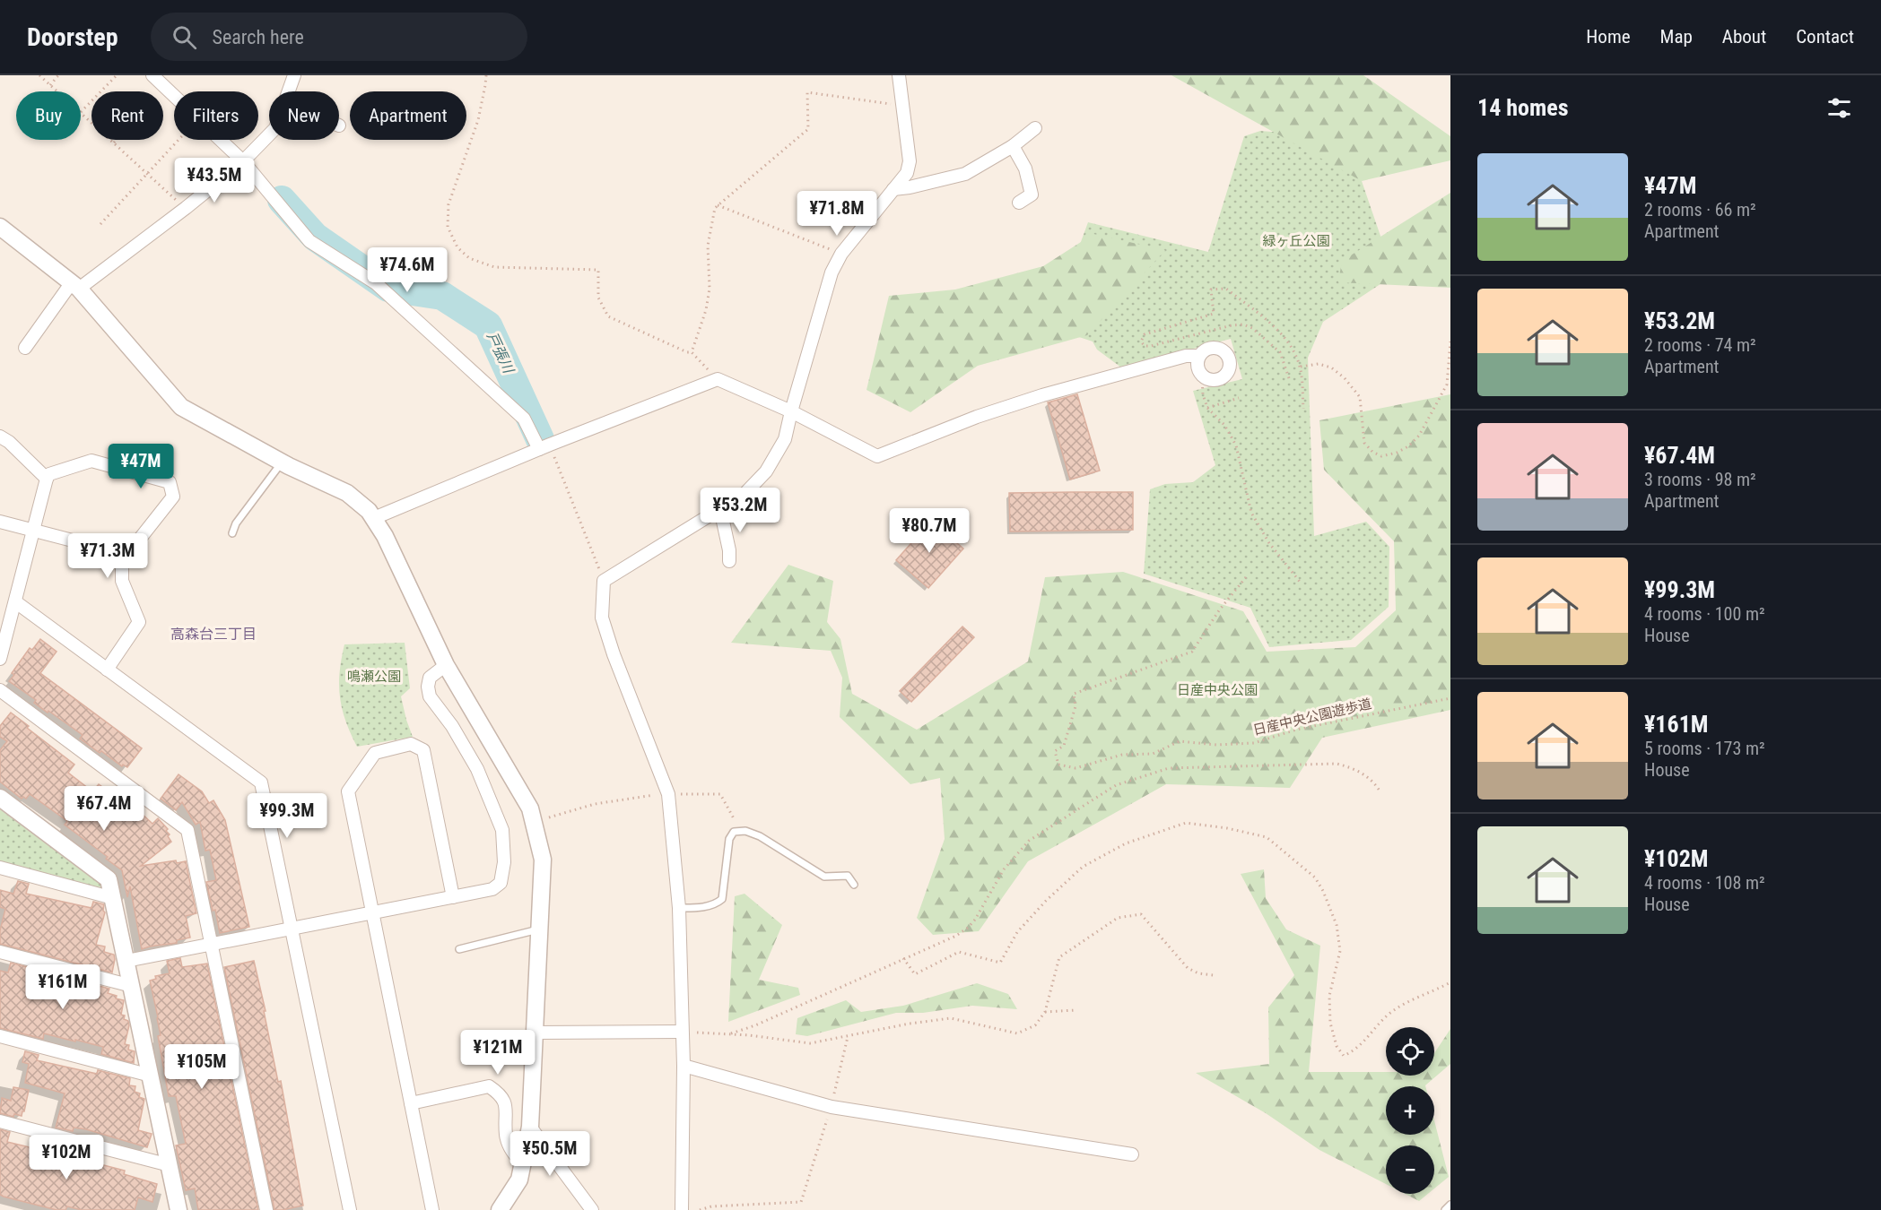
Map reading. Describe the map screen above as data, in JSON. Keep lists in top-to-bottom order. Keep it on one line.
{"streets":{"path":["日産中央公園遊歩道"]},"districts":["高森台三丁目"],"water":["戸張川"],"parks":["緑ヶ丘公園","鳴瀬公園","日産中央公園"],"page":{"header":"Doorstep","search":"Search here","nav":["Home","Map","About","Contact"],"heading":"14 homes","chip":["Buy","Rent","Filters","New","Apartment"],"list":[{"name":"¥47M","note":"2 rooms · 66 m² · Apartment"},{"name":"¥53.2M","note":"2 rooms · 74 m² · Apartment"},{"name":"¥67.4M","note":"3 rooms · 98 m² · Apartment"},{"name":"¥99.3M","note":"4 rooms · 100 m² · House"},{"name":"¥161M","note":"5 rooms · 173 m² · House"},{"name":"¥102M","note":"4 rooms · 108 m² · House"}],"price":["¥43.5M","¥71.8M","¥74.6M","¥47M","¥53.2M","¥80.7M","¥71.3M","¥67.4M","¥99.3M","¥161M","¥121M","¥105M","¥50.5M","¥102M"],"map_buttons":["+","−"]}}
